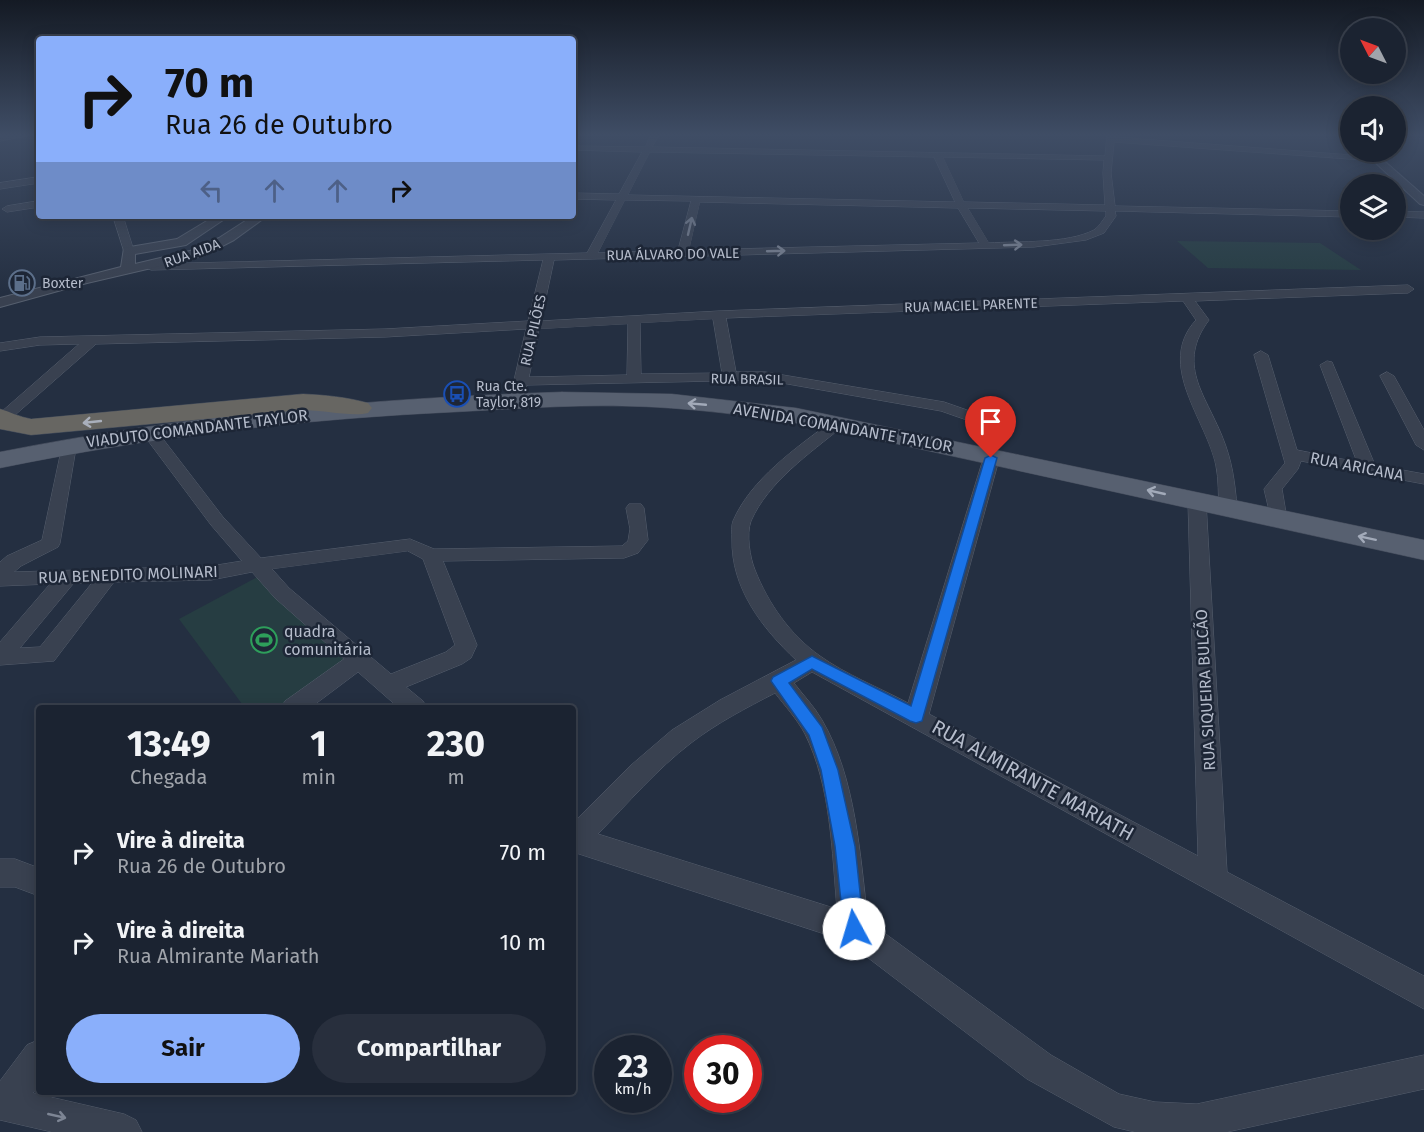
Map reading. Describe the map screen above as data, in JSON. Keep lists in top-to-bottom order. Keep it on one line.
{"streets":{"main road":["AVENIDA COMANDANTE TAYLOR","VIADUTO COMANDANTE TAYLOR"],"street":["RUA AIDA","RUA ÁLVARO DO VALE","RUA MACIEL PARENTE","RUA PILÕES","RUA BRASIL","RUA ARICANA","RUA BENEDITO MOLINARI","RUA SIQUEIRA BULCÃO","RUA ALMIRANTE MARIATH"]},"crossings":[["RUA AIDA","RUA ÁLVARO DO VALE"],["RUA ÁLVARO DO VALE","RUA PILÕES"],["RUA MACIEL PARENTE","RUA PILÕES"],["RUA PILÕES","RUA BRASIL"],["RUA PILÕES","AVENIDA COMANDANTE TAYLOR"],["RUA BRASIL","AVENIDA COMANDANTE TAYLOR"],["AVENIDA COMANDANTE TAYLOR","VIADUTO COMANDANTE TAYLOR"],["AVENIDA COMANDANTE TAYLOR","RUA SIQUEIRA BULCÃO"],["AVENIDA COMANDANTE TAYLOR","RUA ALMIRANTE MARIATH"],["RUA SIQUEIRA BULCÃO","RUA ALMIRANTE MARIATH"]],"one_way":["AVENIDA COMANDANTE TAYLOR"],"places":{"fuel station":["Boxter"],"bus stop":["Rua Cte. Taylor, 819"],"sports":["quadra comunitária"]},"north":"top left","page":{"turn":["70 m","Rua 26 de Outubro"],"eta":["13:49","Chegada","1","min","230","m"],"list":[{"name":"Vire à direita","note":"Rua 26 de Outubro","value":"70 m"},{"name":"Vire à direita","note":"Rua Almirante Mariath","value":"10 m"}],"buttons":["Sair","Compartilhar"],"speed":"23 km/h","limit":"30"}}
